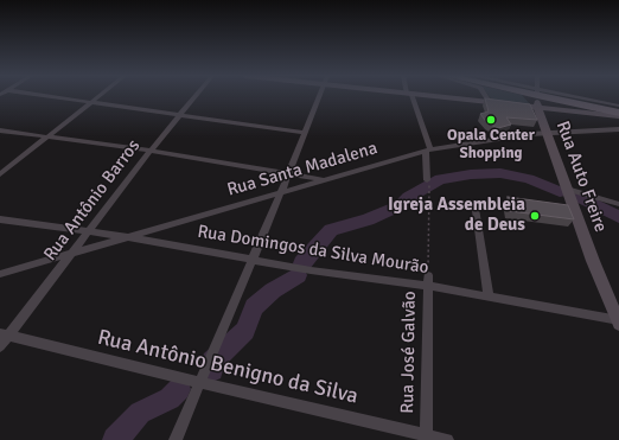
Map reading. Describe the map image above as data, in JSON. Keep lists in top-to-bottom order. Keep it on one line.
{"streets":{"street":["Rua Santa Madalena","Rua Auto Freire","Rua Antônio Barros","Rua Domingos da Silva Mourão","Rua José Galvão","Rua Antônio Benigno da Silva"]},"crossings":[["Rua Santa Madalena","Rua Auto Freire"],["Rua Santa Madalena","Rua Antônio Barros"],["Rua Santa Madalena","Rua Domingos da Silva Mourão"],["Rua Auto Freire","Rua Domingos da Silva Mourão"],["Rua Antônio Barros","Rua Domingos da Silva Mourão"],["Rua Antônio Barros","Rua Antônio Benigno da Silva"],["Rua Domingos da Silva Mourão","Rua José Galvão"],["Rua José Galvão","Rua Antônio Benigno da Silva"]],"places":["Opala Center Shopping","Igreja Assembleia de Deus"]}
